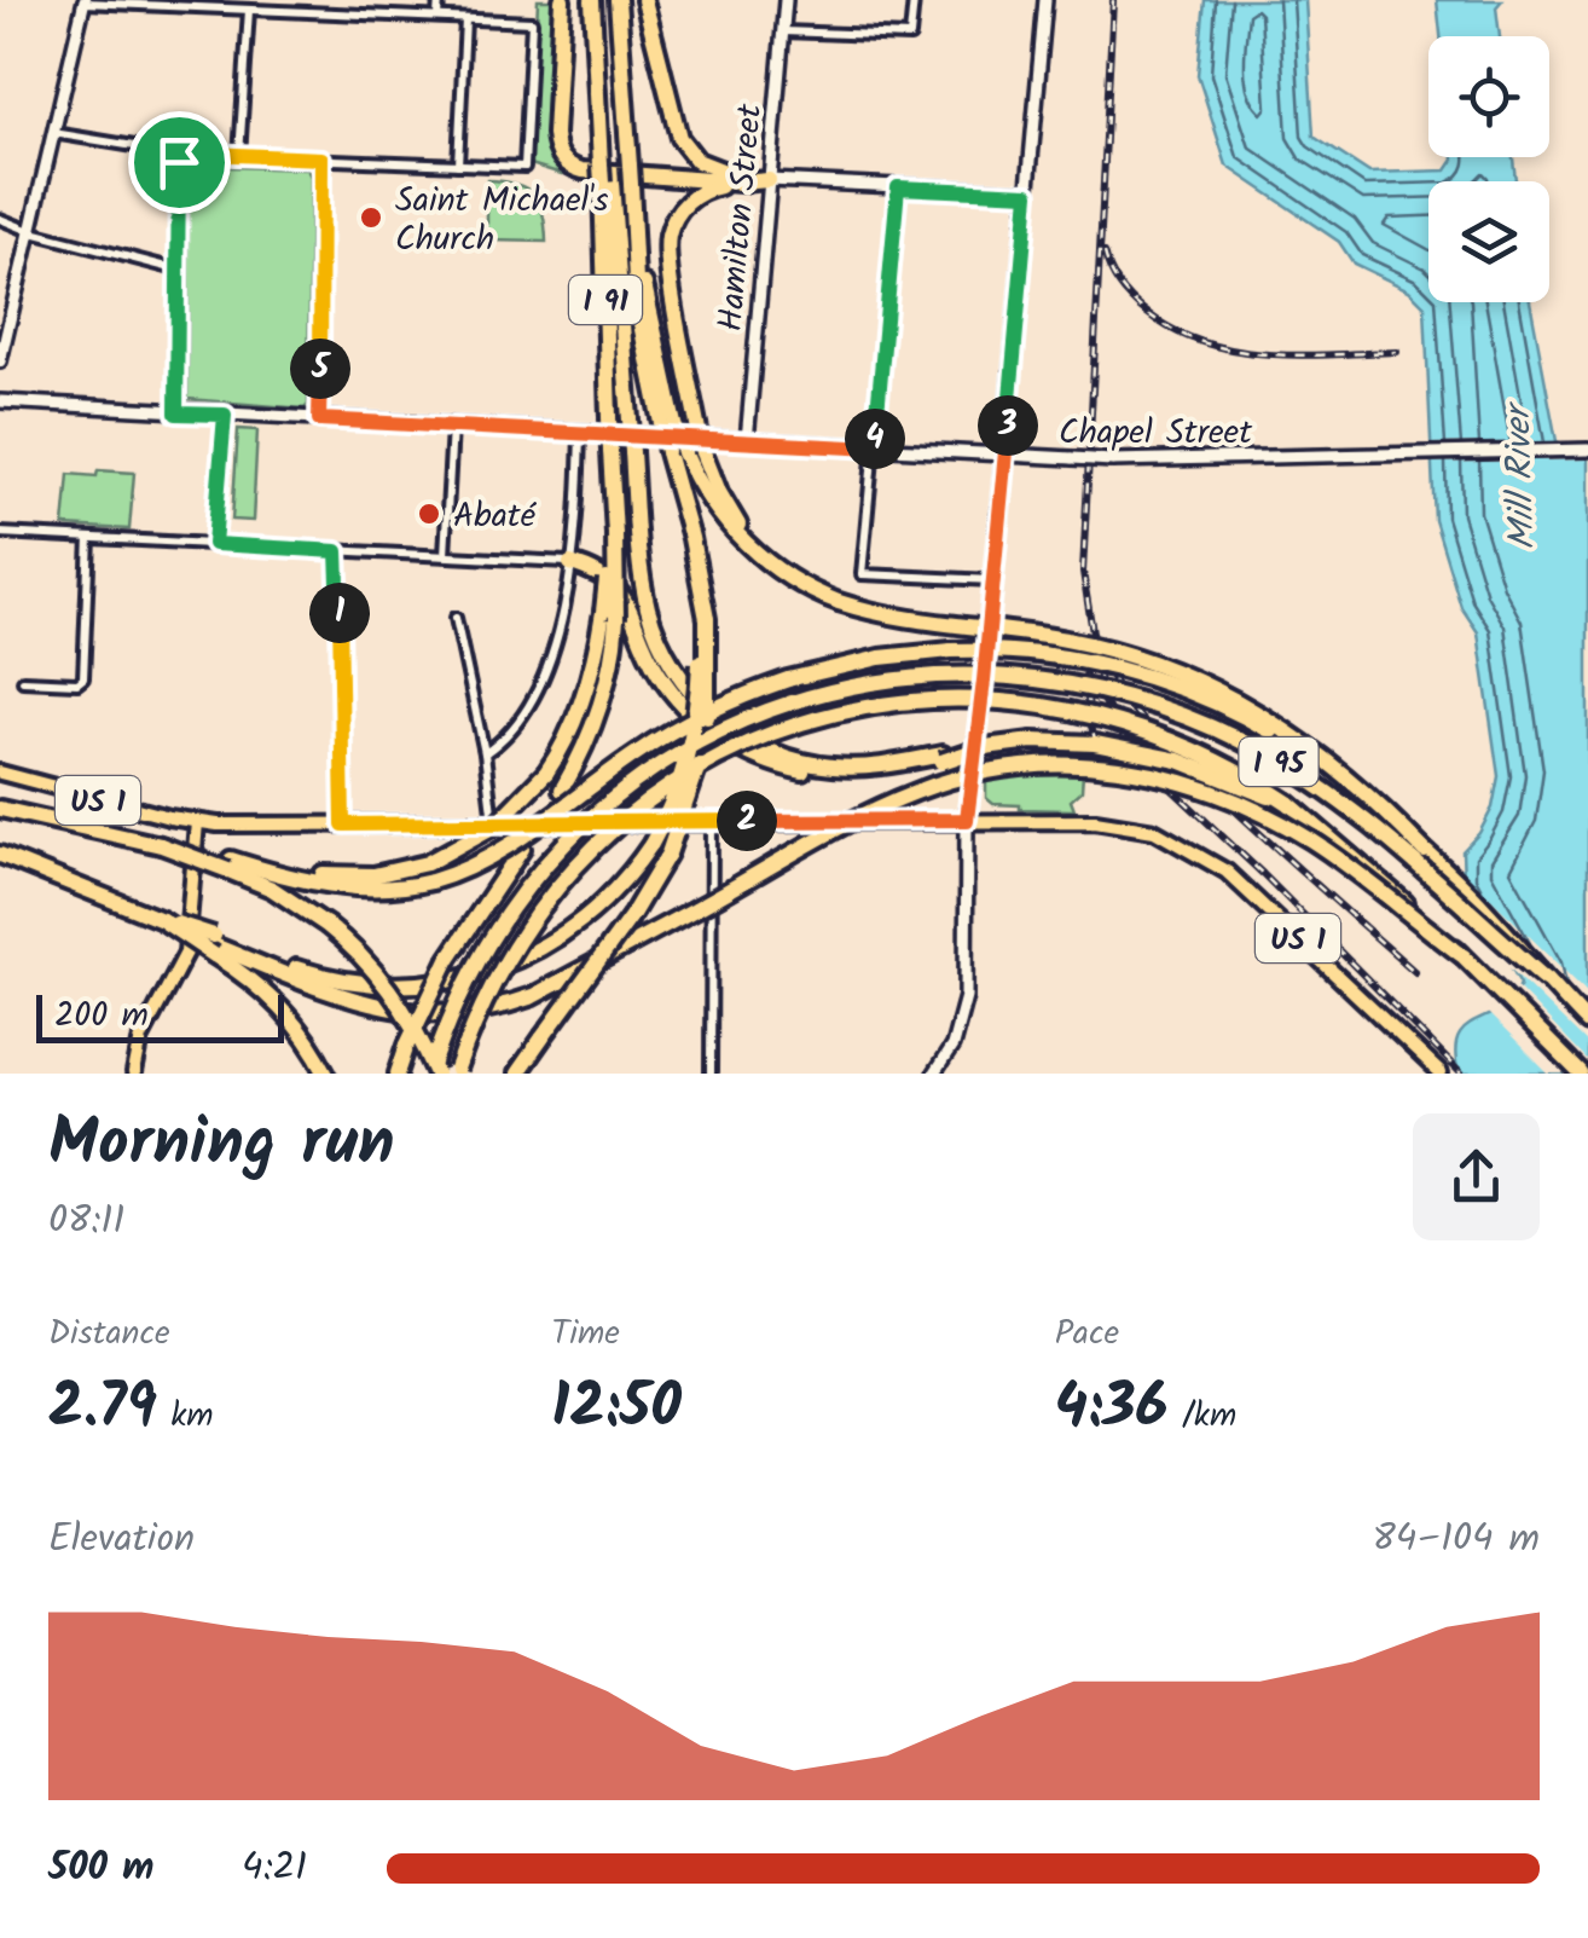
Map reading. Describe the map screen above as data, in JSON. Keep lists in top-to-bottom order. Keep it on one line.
{"streets":{"highway":["I 91","I 95"],"main road":["Hamilton Street","Chapel Street","US 1"]},"crossings":[["Hamilton Street","Chapel Street"]],"water":["Mill River"],"places":["Saint Michael's Church","Abaté"],"scale_bar":"200 m","page":{"pins":["5","3","4","1","2"],"scale":"200 m","heading":["Morning run","08:11"],"stats":[["Distance","2.79 km"],["Time","12:50"],["Pace","4:36 /km"]],"chart":["Elevation","84–104 m"],"list":[{"name":"500 m","note":"4:21"}]}}
